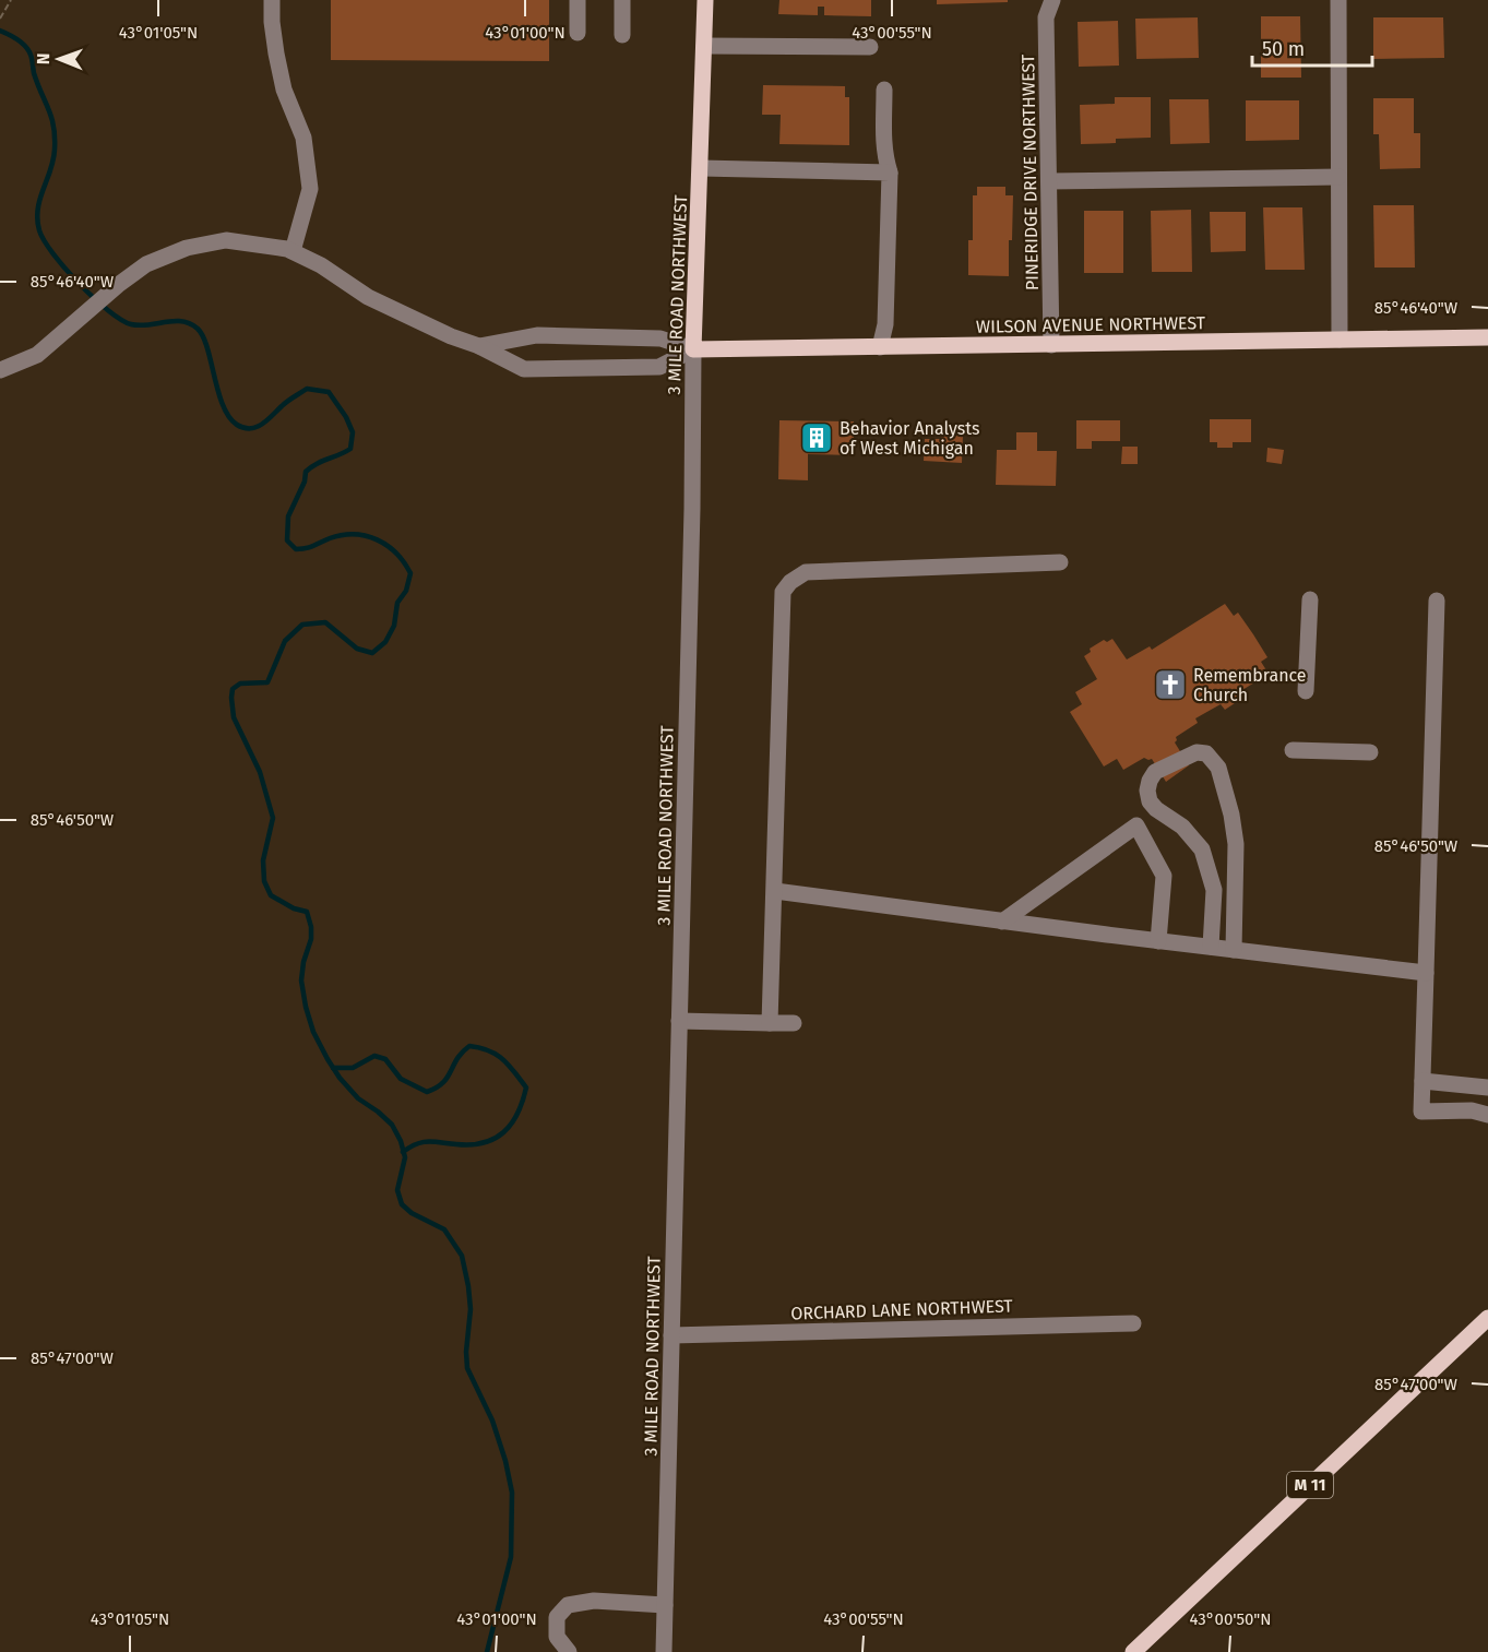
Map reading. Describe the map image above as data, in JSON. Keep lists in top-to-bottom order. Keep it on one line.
{"streets":{"main road":["3 MILE ROAD NORTHWEST","WILSON AVENUE NORTHWEST","M 11"],"street":["PINERIDGE DRIVE NORTHWEST","ORCHARD LANE NORTHWEST"]},"crossings":[["PINERIDGE DRIVE NORTHWEST","WILSON AVENUE NORTHWEST"],["3 MILE ROAD NORTHWEST","WILSON AVENUE NORTHWEST"],["3 MILE ROAD NORTHWEST","ORCHARD LANE NORTHWEST"]],"places":{"building":["Behavior Analysts of West Michigan"],"church":["Remembrance Church"]},"scale_bar":"50 m","north":"left","coordinates":["43°01'05\"N","43°01'00\"N","43°00'55\"N","85°46'40\"W","85°46'50\"W","85°47'00\"W","43°00'50\"N"]}
